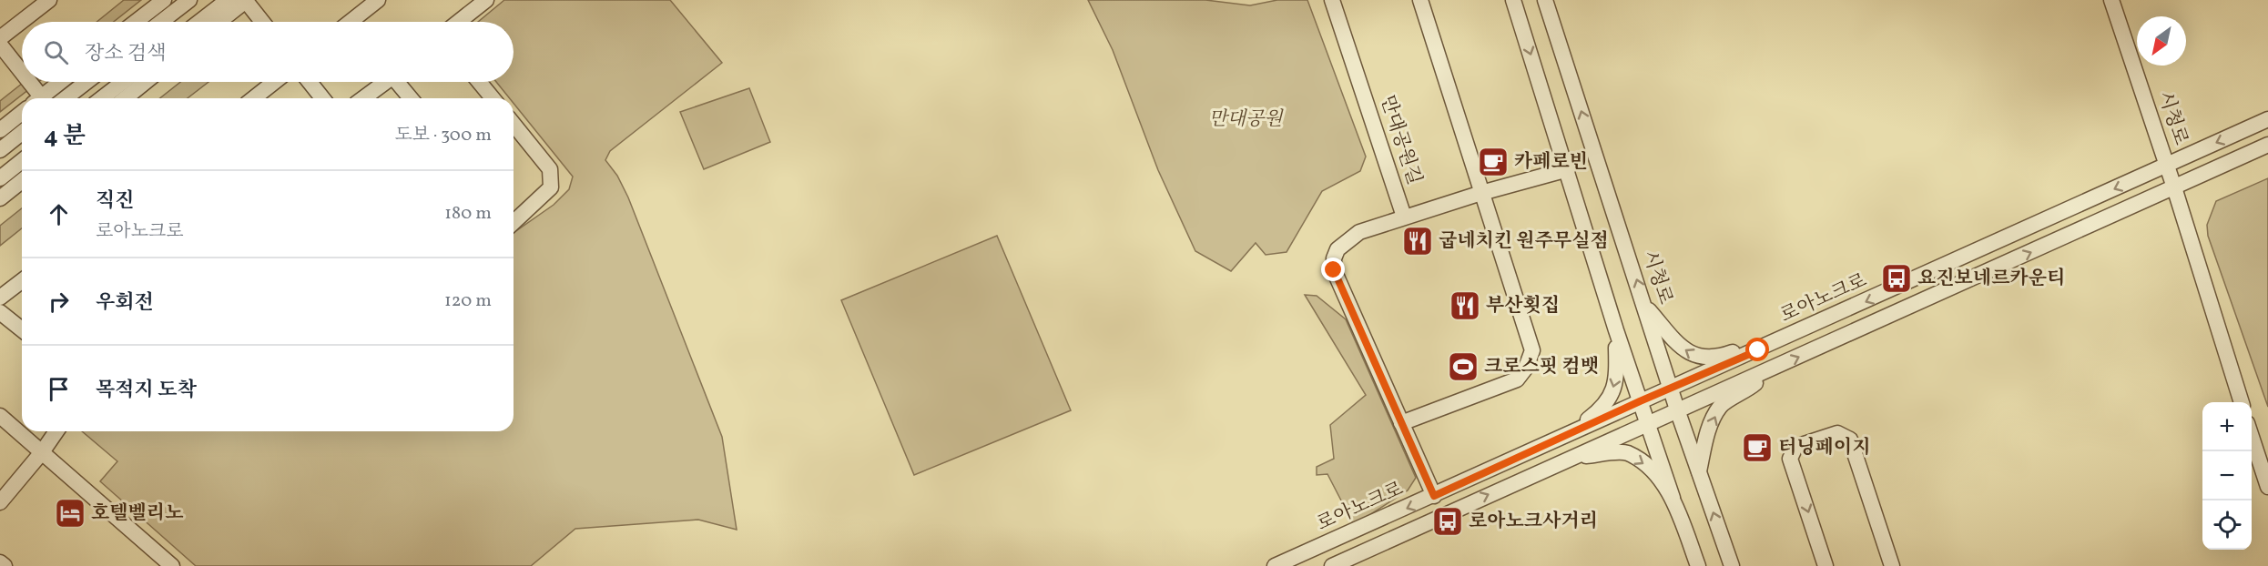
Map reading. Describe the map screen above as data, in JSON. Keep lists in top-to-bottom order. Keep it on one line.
{"streets":{"street":["시청로","만대공원길","로아노크로"]},"crossings":[["시청로","로아노크로"]],"parks":["만대공원"],"places":{"cafe":["카페로빈","터닝페이지"],"restaurant":["굽네치킨 원주무실점","부산횟집"],"bus stop":["요진보네르카운티","로아노크사거리"],"sports":["크로스핏 컴뱃"],"hotel":["호텔벨리노"]},"north":"bottom left","page":{"search":"장소 검색","heading":["4 분","도보 · 300 m"],"list":[["직진","로아노크로","180 m"],["우회전","120 m"],"목적지 도착"],"map_buttons":["+","−"]}}
